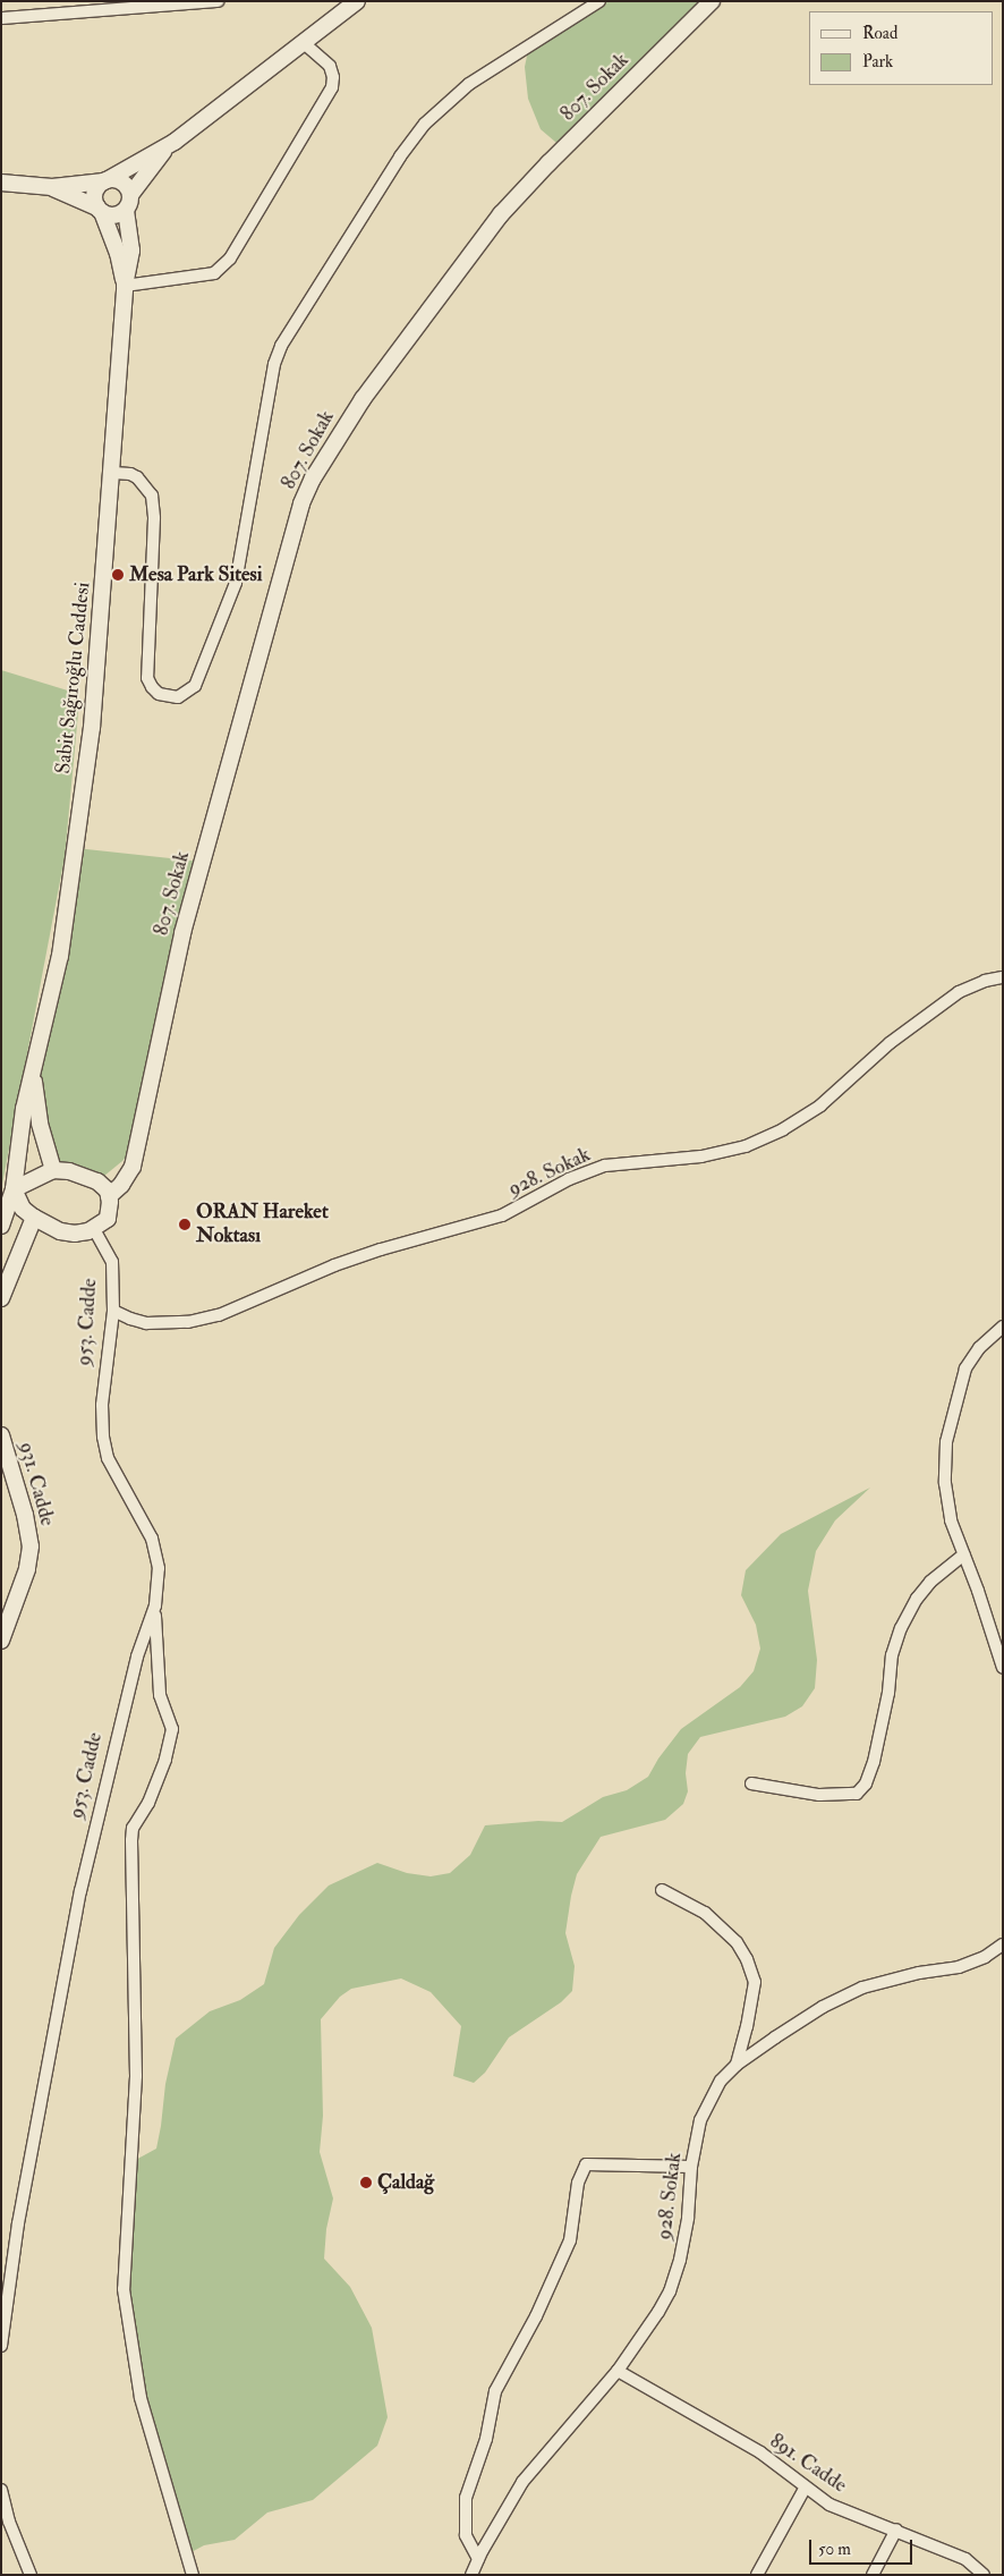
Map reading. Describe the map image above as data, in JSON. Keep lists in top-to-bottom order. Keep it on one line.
{"streets":{"main road":["807. Sokak","Sabit Sağıroğlu Caddesi","931. Cadde"],"street":["928. Sokak","953. Cadde","891. Cadde"]},"crossings":[["807. Sokak","Sabit Sağıroğlu Caddesi"],["807. Sokak","953. Cadde"],["Sabit Sağıroğlu Caddesi","953. Cadde"],["928. Sokak","953. Cadde"],["928. Sokak","891. Cadde"]],"places":["Mesa Park Sitesi","ORAN Hareket Noktası","Çaldağ"],"legend":["Road","Park"],"scale_bar":"50 m"}
